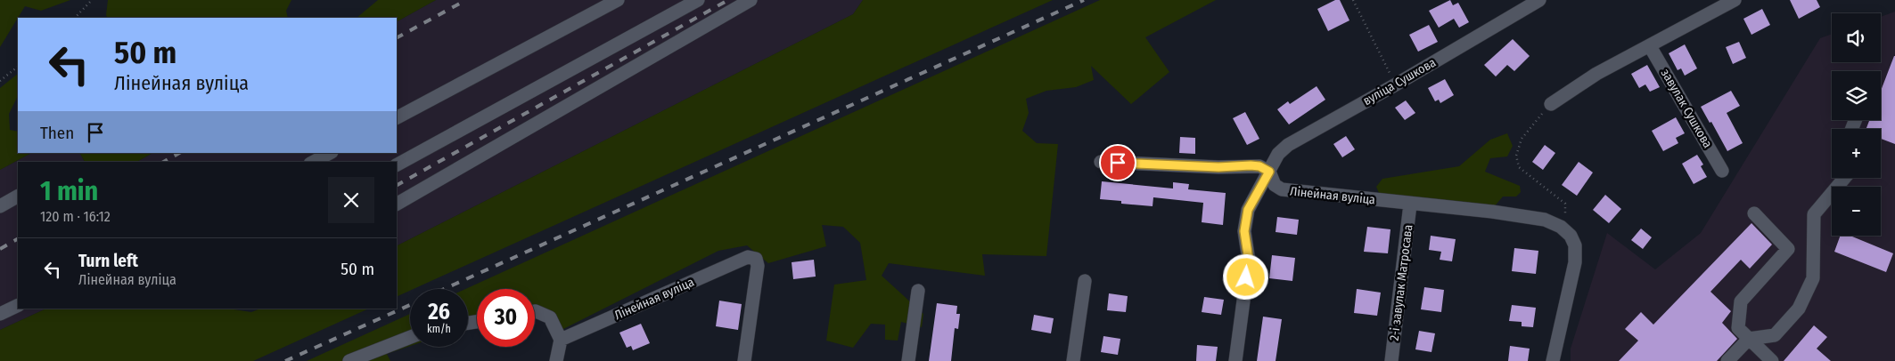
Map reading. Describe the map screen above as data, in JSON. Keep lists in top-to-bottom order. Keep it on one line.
{"streets":{"street":["вуліца Сушкова","завулак Сушкова","Лінейная вуліца","2-і завулак Матросава"]},"crossings":[["вуліца Сушкова","Лінейная вуліца"],["Лінейная вуліца","2-і завулак Матросава"]],"page":{"map_buttons":["+","−"],"turn":["50 m","Лінейная вуліца"],"then":"Then","heading":["1 min","120 m · 16:12"],"list":[{"name":"Turn left","note":"Лінейная вуліца","value":"50 m"}],"speed":"26 km/h","limit":"30"}}
